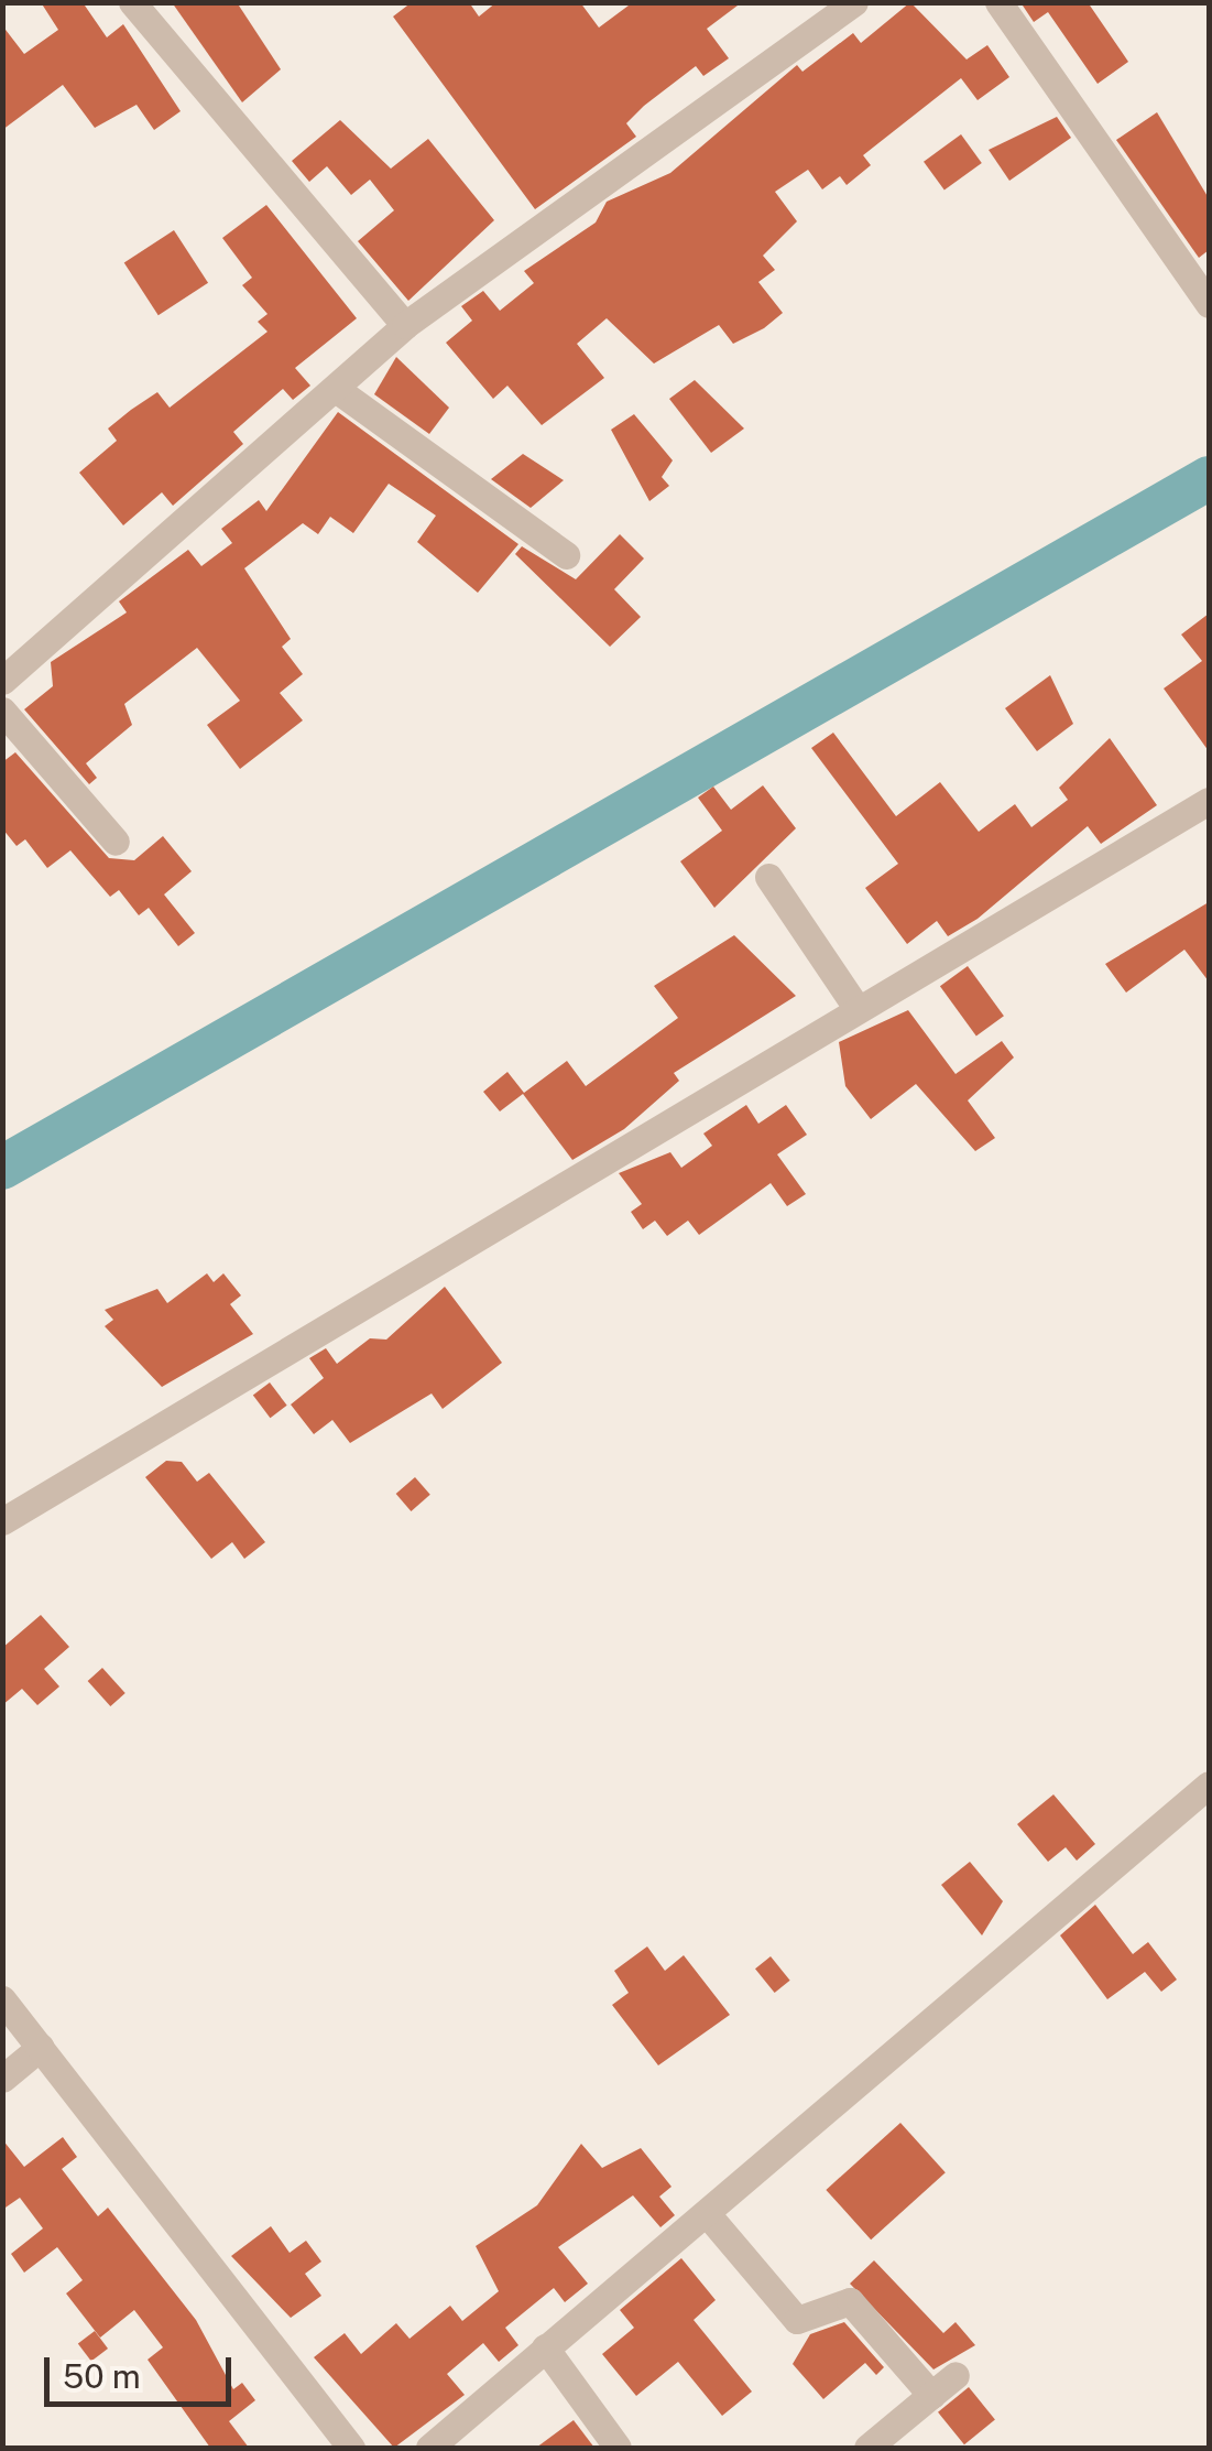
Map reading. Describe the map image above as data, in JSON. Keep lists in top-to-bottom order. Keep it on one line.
{"scale_bar":"50 m"}
